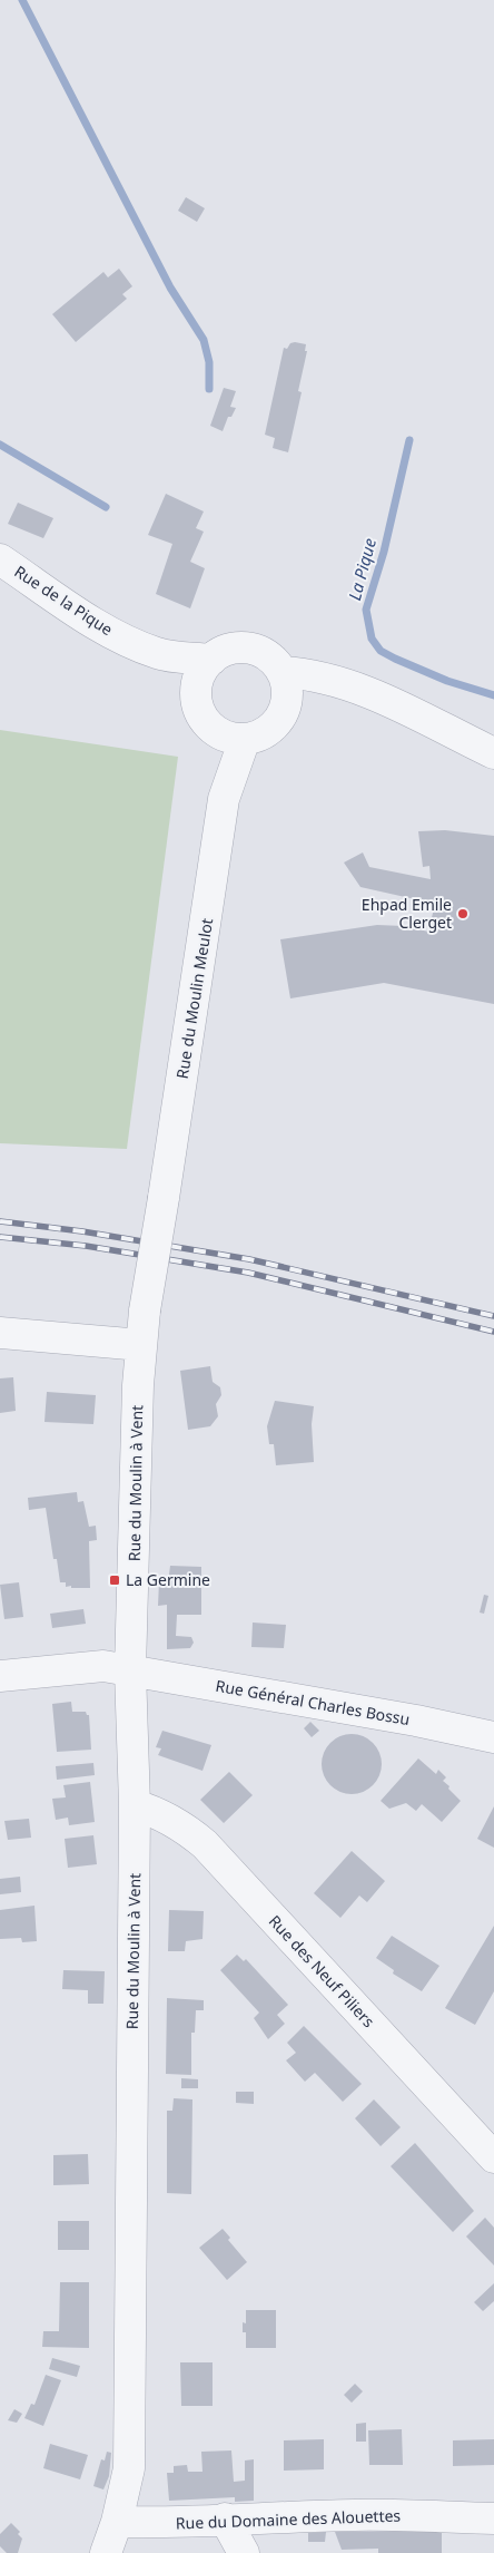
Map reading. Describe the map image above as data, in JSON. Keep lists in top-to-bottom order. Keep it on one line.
{"streets":{"street":["Rue de la Pique","Rue du Moulin Meulot","Rue du Moulin à Vent","Rue Général Charles Bossu","Rue des Neuf Piliers","Rue du Domaine des Alouettes"]},"crossings":[["Rue de la Pique","Rue du Moulin Meulot"],["Rue du Moulin Meulot","Rue du Moulin à Vent"],["Rue du Moulin à Vent","Rue Général Charles Bossu"],["Rue du Moulin à Vent","Rue des Neuf Piliers"],["Rue du Moulin à Vent","Rue du Domaine des Alouettes"]],"water":["La Pique"],"places":{"other":["Ehpad Emile Clerget"],"transit":["La Germine"]}}
